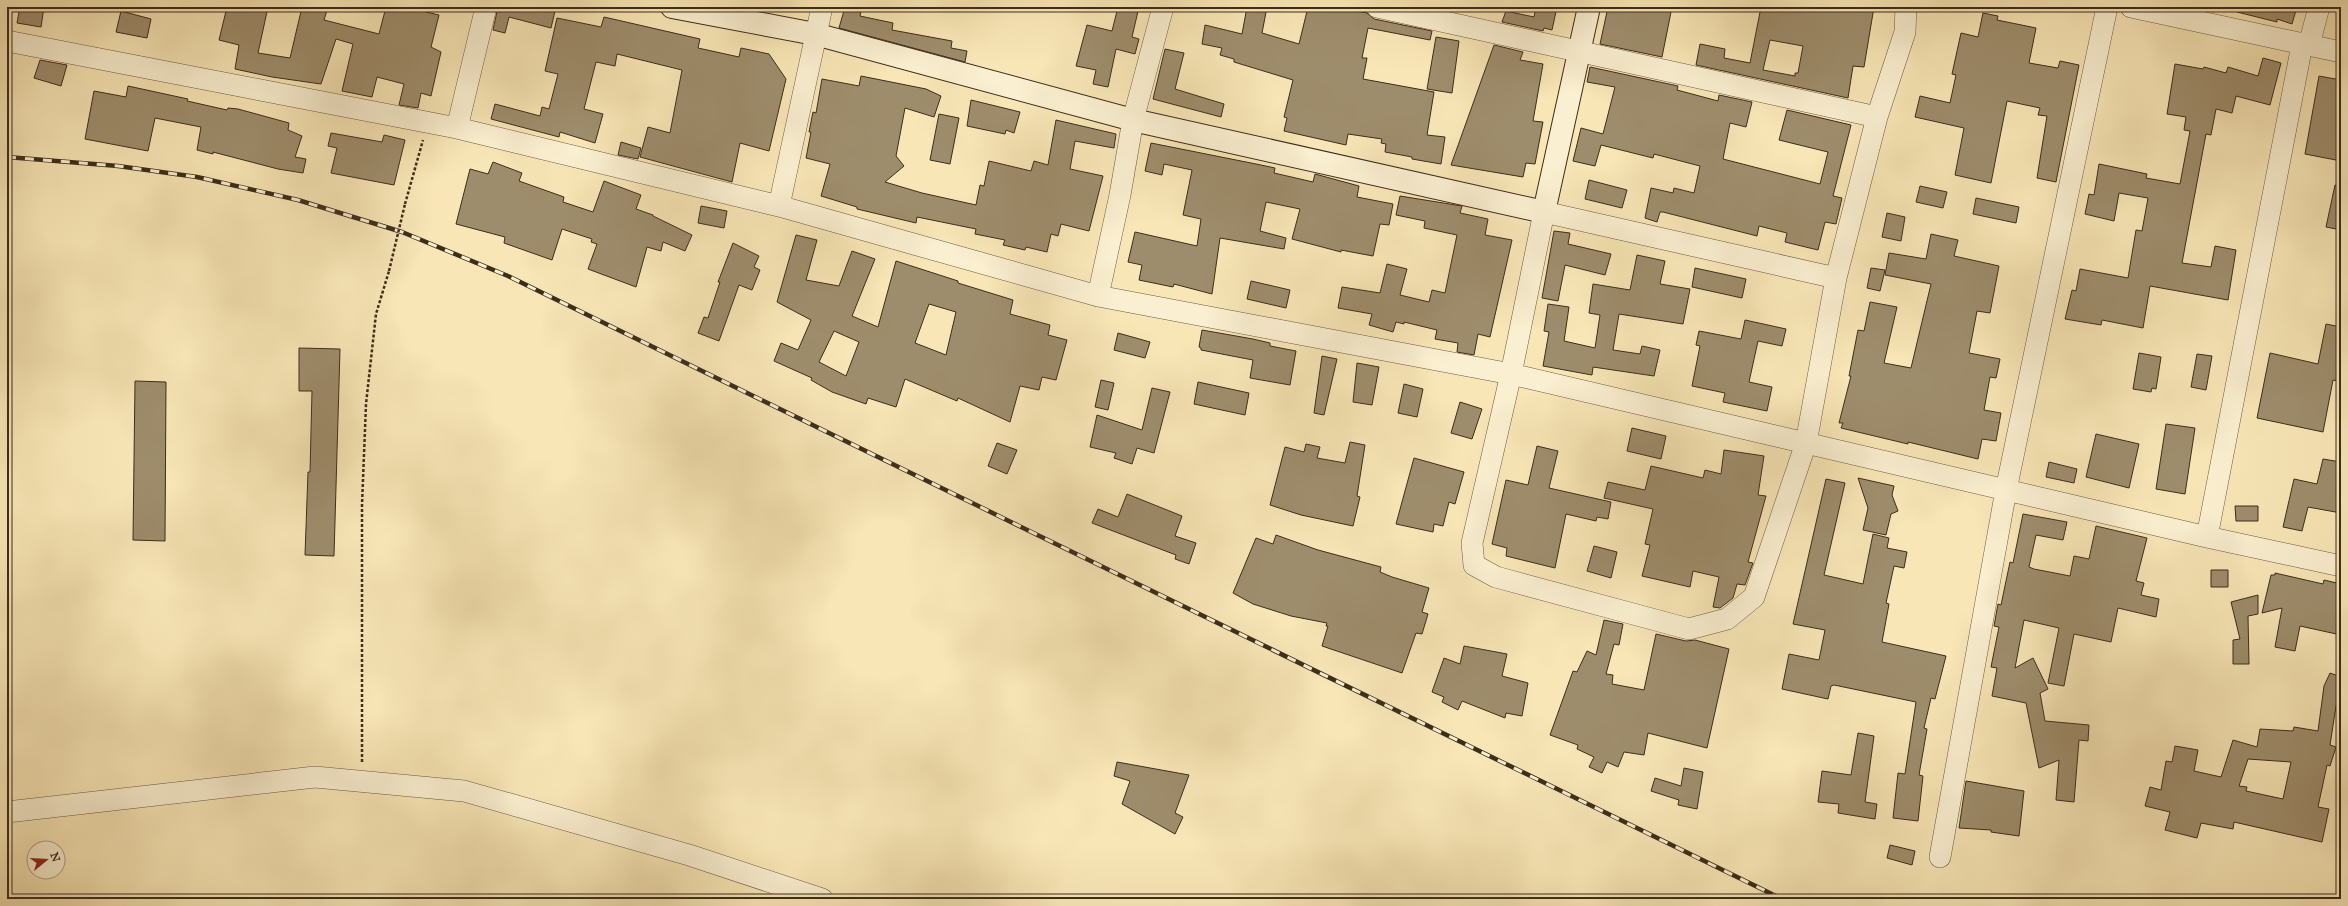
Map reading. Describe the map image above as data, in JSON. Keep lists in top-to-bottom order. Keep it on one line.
{"north":"right"}
